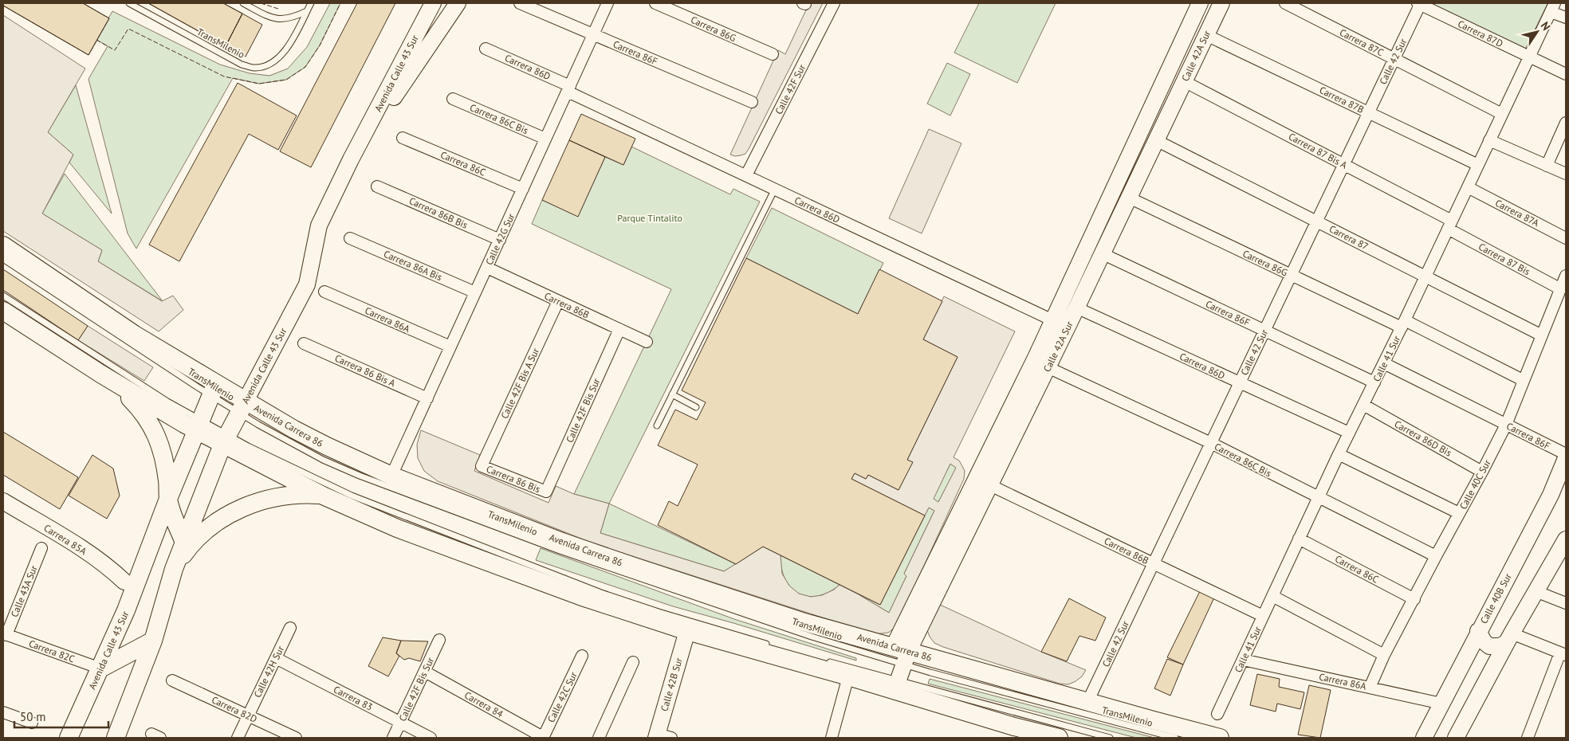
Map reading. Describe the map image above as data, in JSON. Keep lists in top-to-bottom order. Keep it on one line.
{"streets":{"main road":["Avenida Calle 43 Sur","Avenida Carrera 86"],"street":["Carrera 86G","Carrera 87D","Carrera 87C","Carrera 86F","Calle 42A Sur","Calle 42 Sur","Carrera 86D","Calle 42F Sur","Carrera 87B","Carrera 86C Bis","Carrera 87 Bis A","Carrera 86C","Carrera 86B Bis","Carrera 87A","Carrera 87","Calle 42G Sur","Carrera 87 Bis","Carrera 86A Bis","Carrera 86B","Carrera 86A","Calle 41 Sur","Carrera 86 Bis A","Calle 42F Bis A Sur","Calle 42F Bis Sur","Carrera 86D Bis","Carrera 86 Bis","Calle 40C Sur","Carrera 85A","Calle 43A Sur","Calle 40B Sur","Carrera 82C","Calle 42H Sur","Calle 42B Sur","Calle 42C Sur","Carrera 83","Carrera 84","Carrera 82D"],"lane":["TransMilenio"]},"crossings":[["Carrera 86G","Calle 42A Sur"],["Carrera 86G","Calle 42 Sur"],["Carrera 86G","Calle 41 Sur"],["Carrera 86G","Calle 40C Sur"],["Carrera 87D","Calle 42 Sur"],["Carrera 87D","Calle 41 Sur"],["Carrera 87C","Calle 42 Sur"],["Carrera 87C","Calle 41 Sur"],["TransMilenio","Calle 42A Sur"],["TransMilenio","Avenida Calle 43 Sur"],["TransMilenio","Avenida Carrera 86"],["Carrera 86F","Calle 42A Sur"],["Carrera 86F","Calle 42 Sur"],["Carrera 86F","Calle 42G Sur"],["Carrera 86F","Calle 41 Sur"],["Carrera 86F","Calle 40C Sur"],["Calle 42A Sur","Carrera 86D"],["Calle 42A Sur","Carrera 87B"],["Calle 42A Sur","Carrera 86C Bis"],["Calle 42A Sur","Carrera 87 Bis A"],["Calle 42A Sur","Carrera 87"],["Calle 42A Sur","Carrera 86B"],["Calle 42A Sur","Avenida Carrera 86"],["Calle 42 Sur","Carrera 86D"],["Calle 42 Sur","Carrera 87B"],["Calle 42 Sur","Carrera 86C Bis"],["Calle 42 Sur","Carrera 87 Bis A"],["Calle 42 Sur","Carrera 87"],["Calle 42 Sur","Carrera 86B"],["Calle 42 Sur","Avenida Carrera 86"],["Carrera 86D","Calle 42F Sur"],["Carrera 86D","Calle 42G Sur"],["Carrera 86D","Calle 41 Sur"],["Avenida Calle 43 Sur","Avenida Carrera 86"],["Avenida Calle 43 Sur","Carrera 82C"],["Carrera 87B","Calle 41 Sur"],["Carrera 86C Bis","Calle 42G Sur"],["Carrera 86C Bis","Calle 41 Sur"],["Carrera 86C Bis","Calle 40C Sur"],["Carrera 87 Bis A","Carrera 87 Bis"],["Carrera 87 Bis A","Calle 41 Sur"],["Carrera 86C","Calle 42G Sur"],["Carrera 86C","Calle 41 Sur"],["Carrera 86C","Calle 40C Sur"],["Carrera 86B Bis","Calle 42G Sur"],["Carrera 87A","Calle 41 Sur"],["Carrera 87","Calle 41 Sur"],["Carrera 87","Calle 40C Sur"],["Calle 42G Sur","Carrera 86A Bis"],["Calle 42G Sur","Carrera 86B"],["Calle 42G Sur","Carrera 86A"],["Calle 42G Sur","Carrera 86 Bis A"],["Calle 42G Sur","Avenida Carrera 86"],["Carrera 87 Bis","Calle 41 Sur"],["Carrera 87 Bis","Calle 40C Sur"],["Carrera 86B","Calle 41 Sur"],["Carrera 86B","Calle 42F Bis A Sur"],["Carrera 86B","Calle 42F Bis Sur"],["Carrera 86A","Calle 41 Sur"],["Carrera 86A","Calle 40C Sur"],["Carrera 86A","Calle 40B Sur"],["Calle 41 Sur","Carrera 86D Bis"],["Calle 42F Bis A Sur","Carrera 86 Bis"],["Calle 42F Bis Sur","Carrera 86 Bis"],["Calle 42F Bis Sur","Carrera 83"],["Calle 42F Bis Sur","Carrera 84"],["Carrera 86D Bis","Calle 40C Sur"],["Calle 43A Sur","Carrera 82C"],["Calle 42H Sur","Carrera 83"],["Calle 42H Sur","Carrera 82D"],["Calle 42C Sur","Carrera 84"]],"parks":["Parque Tintalito"],"scale_bar":"50 m","north":"top right"}
